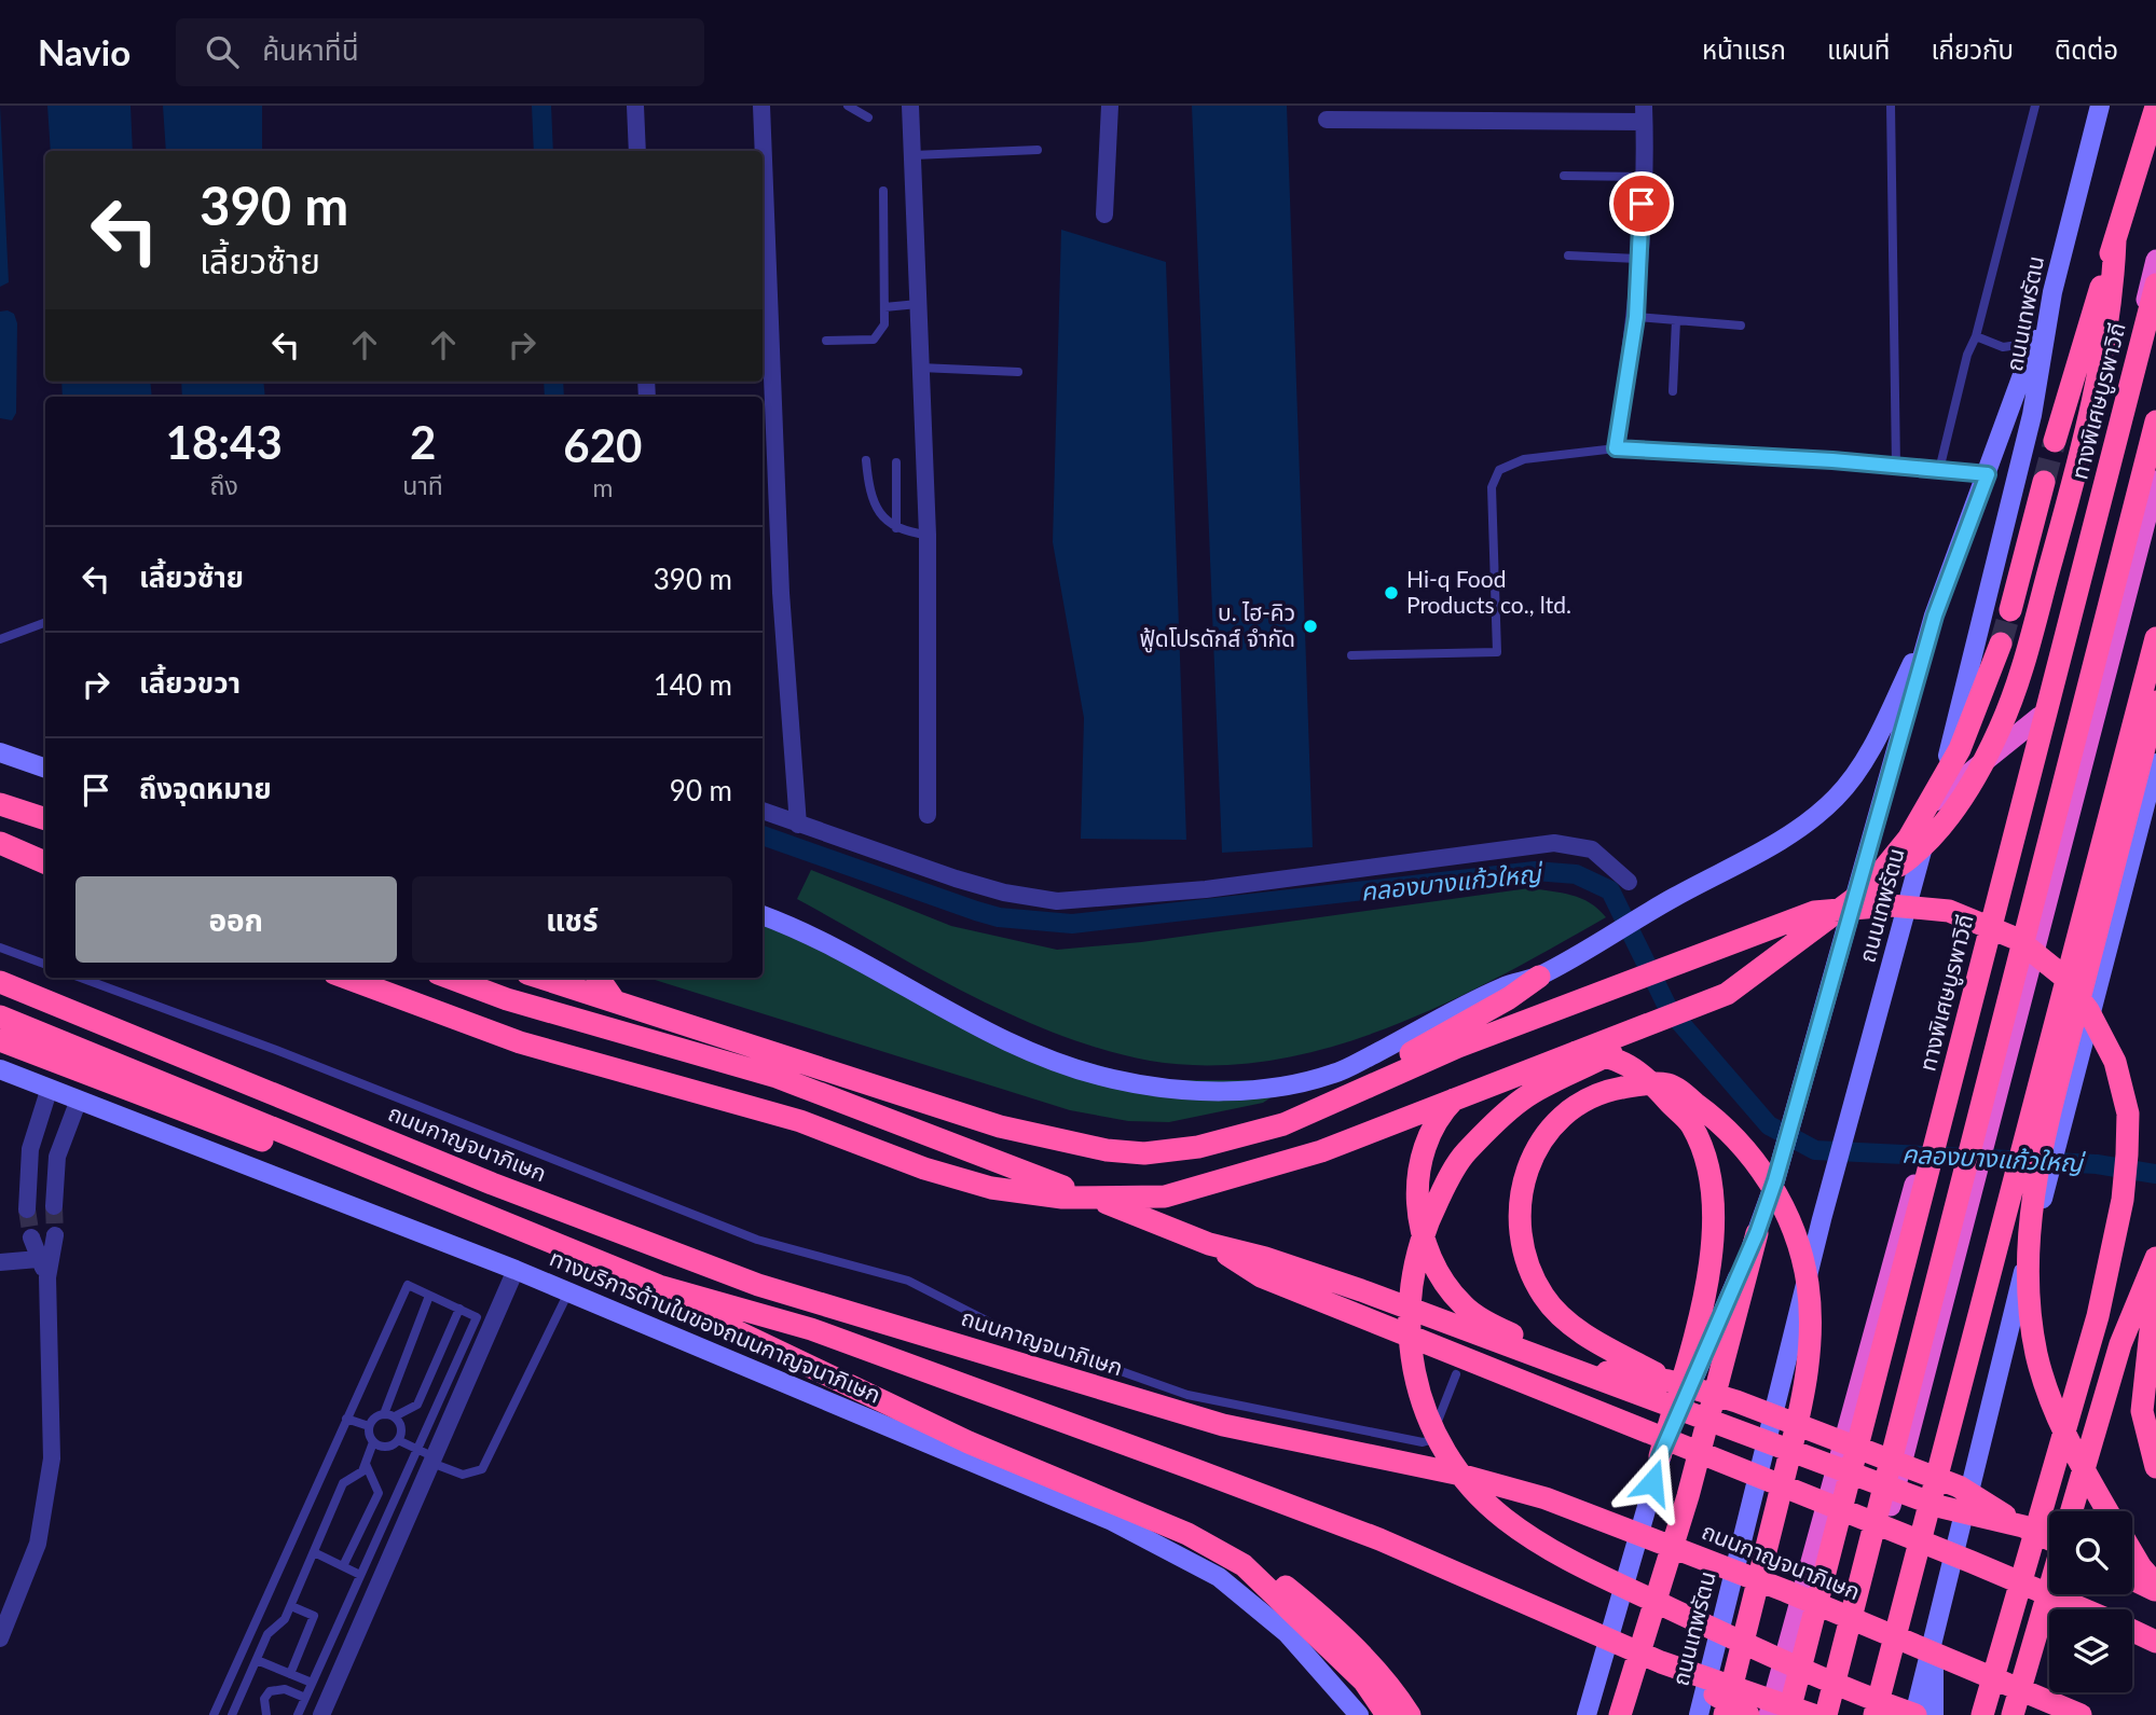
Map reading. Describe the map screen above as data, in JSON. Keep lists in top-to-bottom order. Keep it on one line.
{"streets":{"highway":["ทางพิเศษบูรพาวิถี","ถนนกาญจนาภิเษก"],"main road":["ถนนเทพรัตน","ทางบริการด้านในของถนนกาญจนาภิเษก"]},"water":["คลองบางแก้วใหญ่"],"places":["Hi-q Food Products co., ltd.","บ. ไฮ-คิว ฟู้ดโปรดักส์ จำกัด"],"page":{"header":"Navio","search":"ค้นหาที่นี่","nav":["หน้าแรก","แผนที่","เกี่ยวกับ","ติดต่อ"],"turn":["390 m","เลี้ยวซ้าย"],"eta":["18:43","ถึง","2","นาที","620","m"],"list":[{"name":"เลี้ยวซ้าย","value":"390 m"},{"name":"เลี้ยวขวา","value":"140 m"},{"name":"ถึงจุดหมาย","value":"90 m"}],"buttons":["ออก","แชร์"]}}
